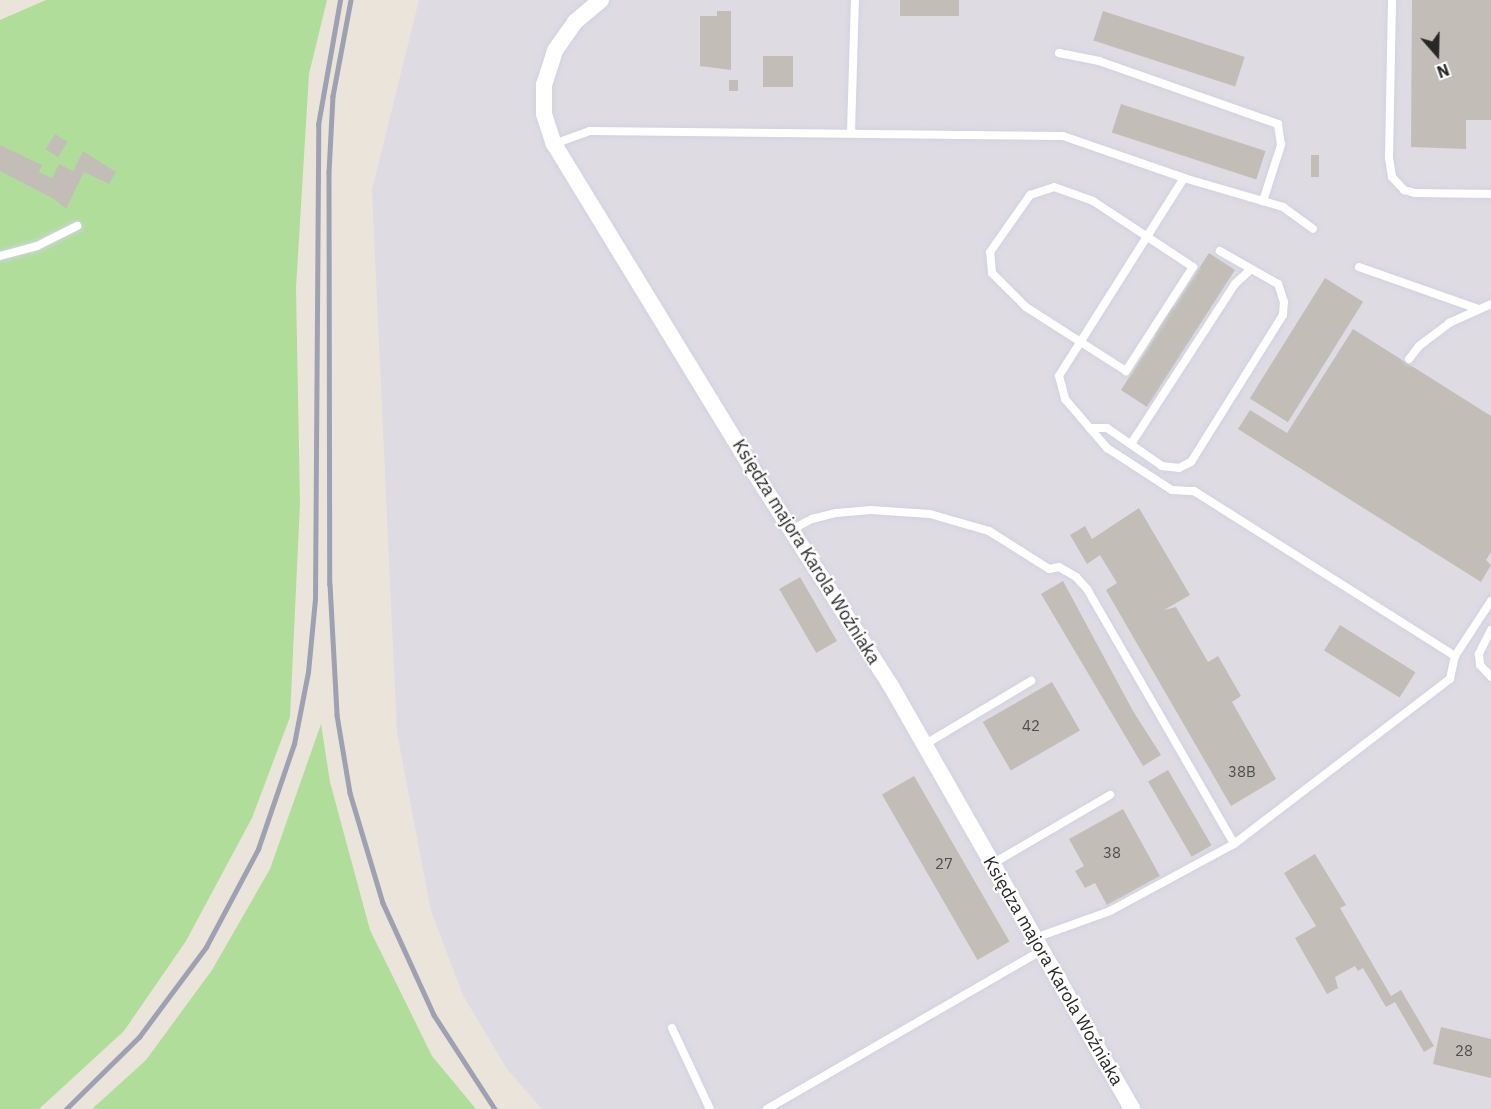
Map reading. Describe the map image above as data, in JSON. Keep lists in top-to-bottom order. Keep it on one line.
{"streets":{"street":["Księdza majora Karola Woźniaka"]},"house_numbers":["42","38B","38","27","28"],"north":"bottom"}
